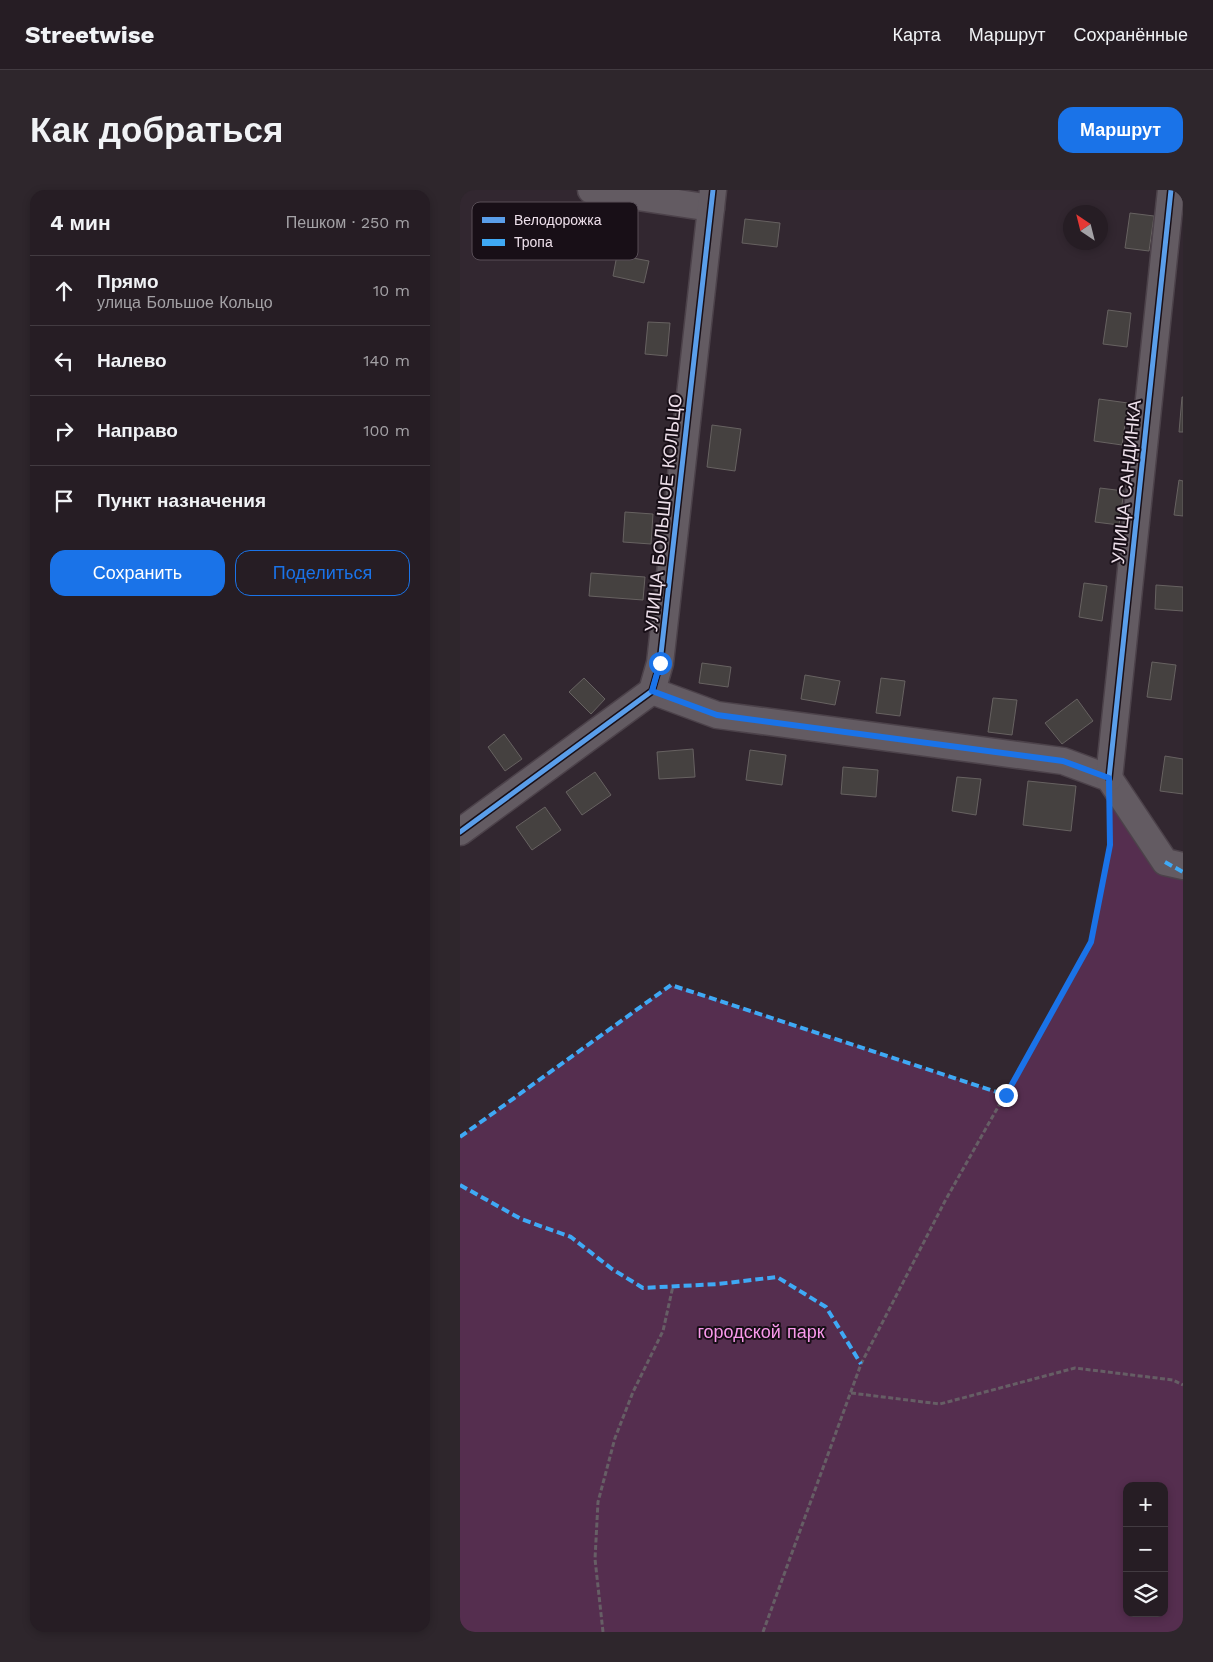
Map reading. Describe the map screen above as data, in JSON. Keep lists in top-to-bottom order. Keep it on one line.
{"streets":{"street":["УЛИЦА САНДИНКА","УЛИЦА БОЛЬШОЕ КОЛЬЦО"]},"parks":["городской парк"],"legend":["Велодорожка","Тропа"],"north":"top left","page":{"header":"Streetwise","nav":["Карта","Маршрут","Сохранённые"],"buttons":["Маршрут",["Сохранить","Поделиться"]],"title":"Как добраться","heading":["4 мин","Пешком · 250 m"],"list":[["Прямо","улица Большое Кольцо","10 m"],["Налево","140 m"],["Направо","100 m"],"Пункт назначения"],"map_buttons":["+","−"]}}
